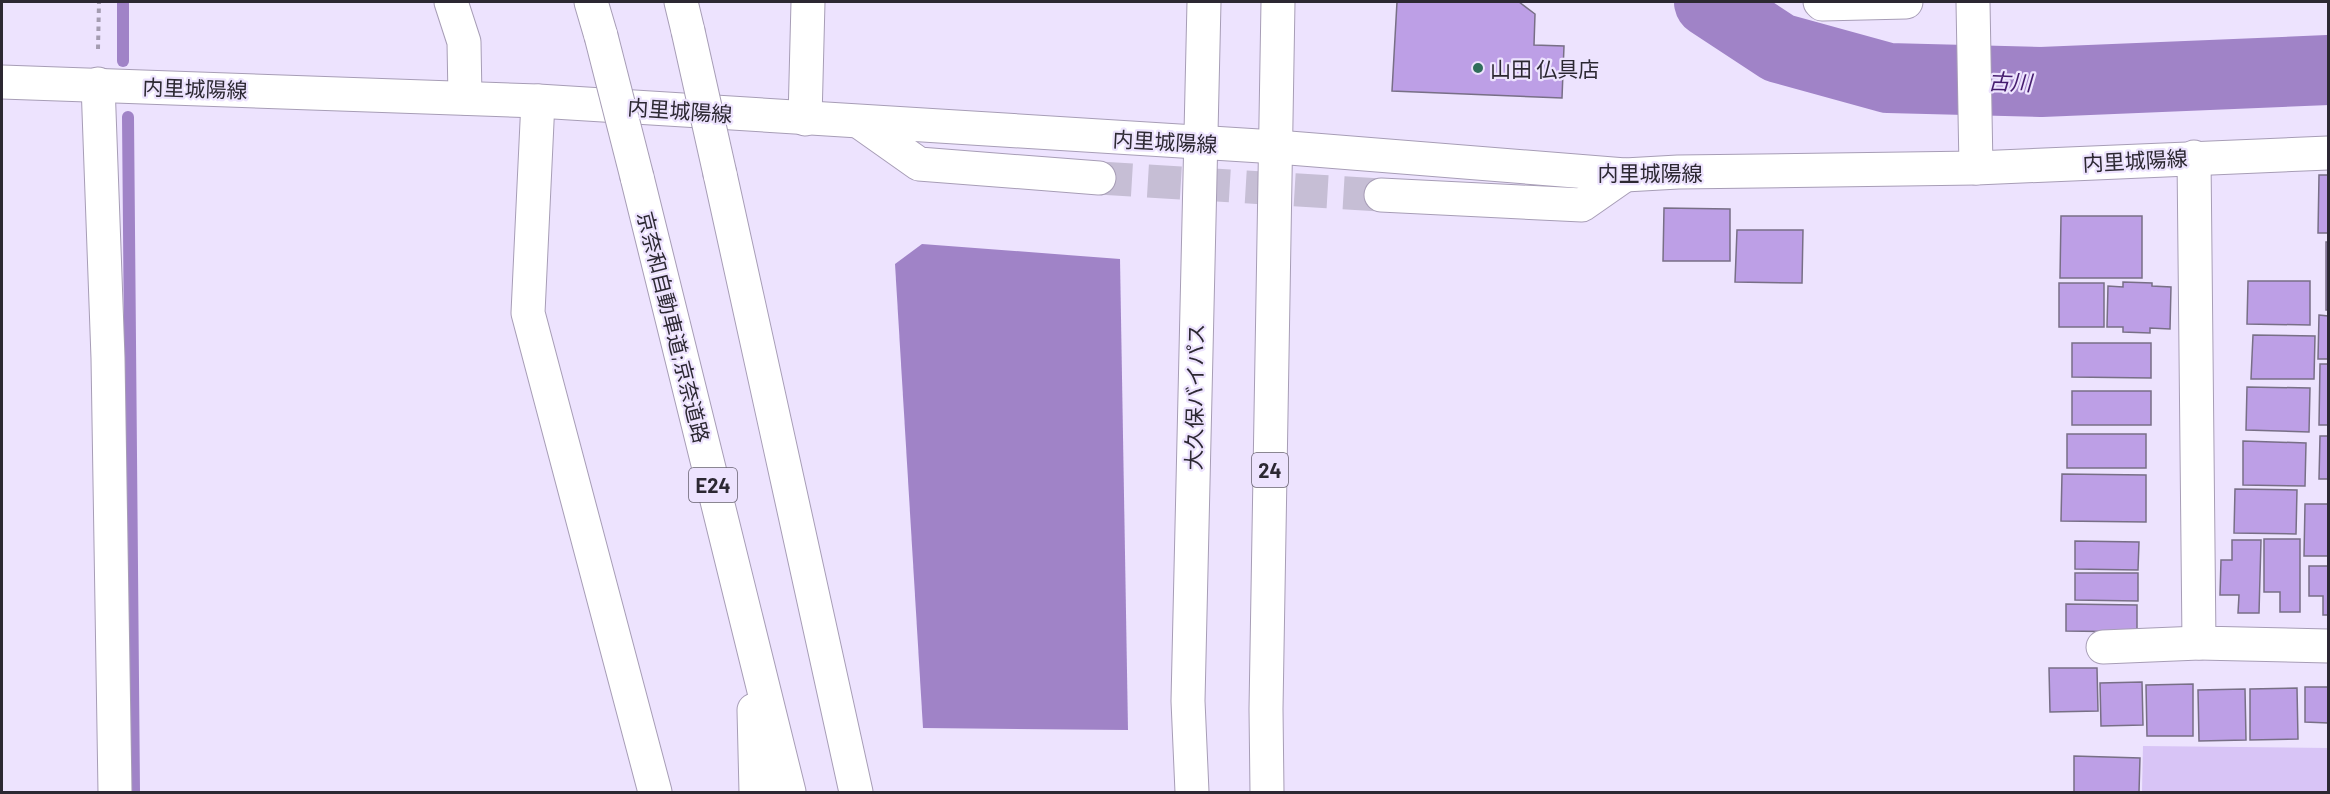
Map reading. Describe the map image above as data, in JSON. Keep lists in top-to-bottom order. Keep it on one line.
{"streets":{"main road":["内里城陽線","京奈和自動車道;京奈道路","大久保バイパス","24","E24"]},"crossings":[["内里城陽線","大久保バイパス"],["内里城陽線","24"]],"water":["古川"],"places":["山田 仏具店"]}
